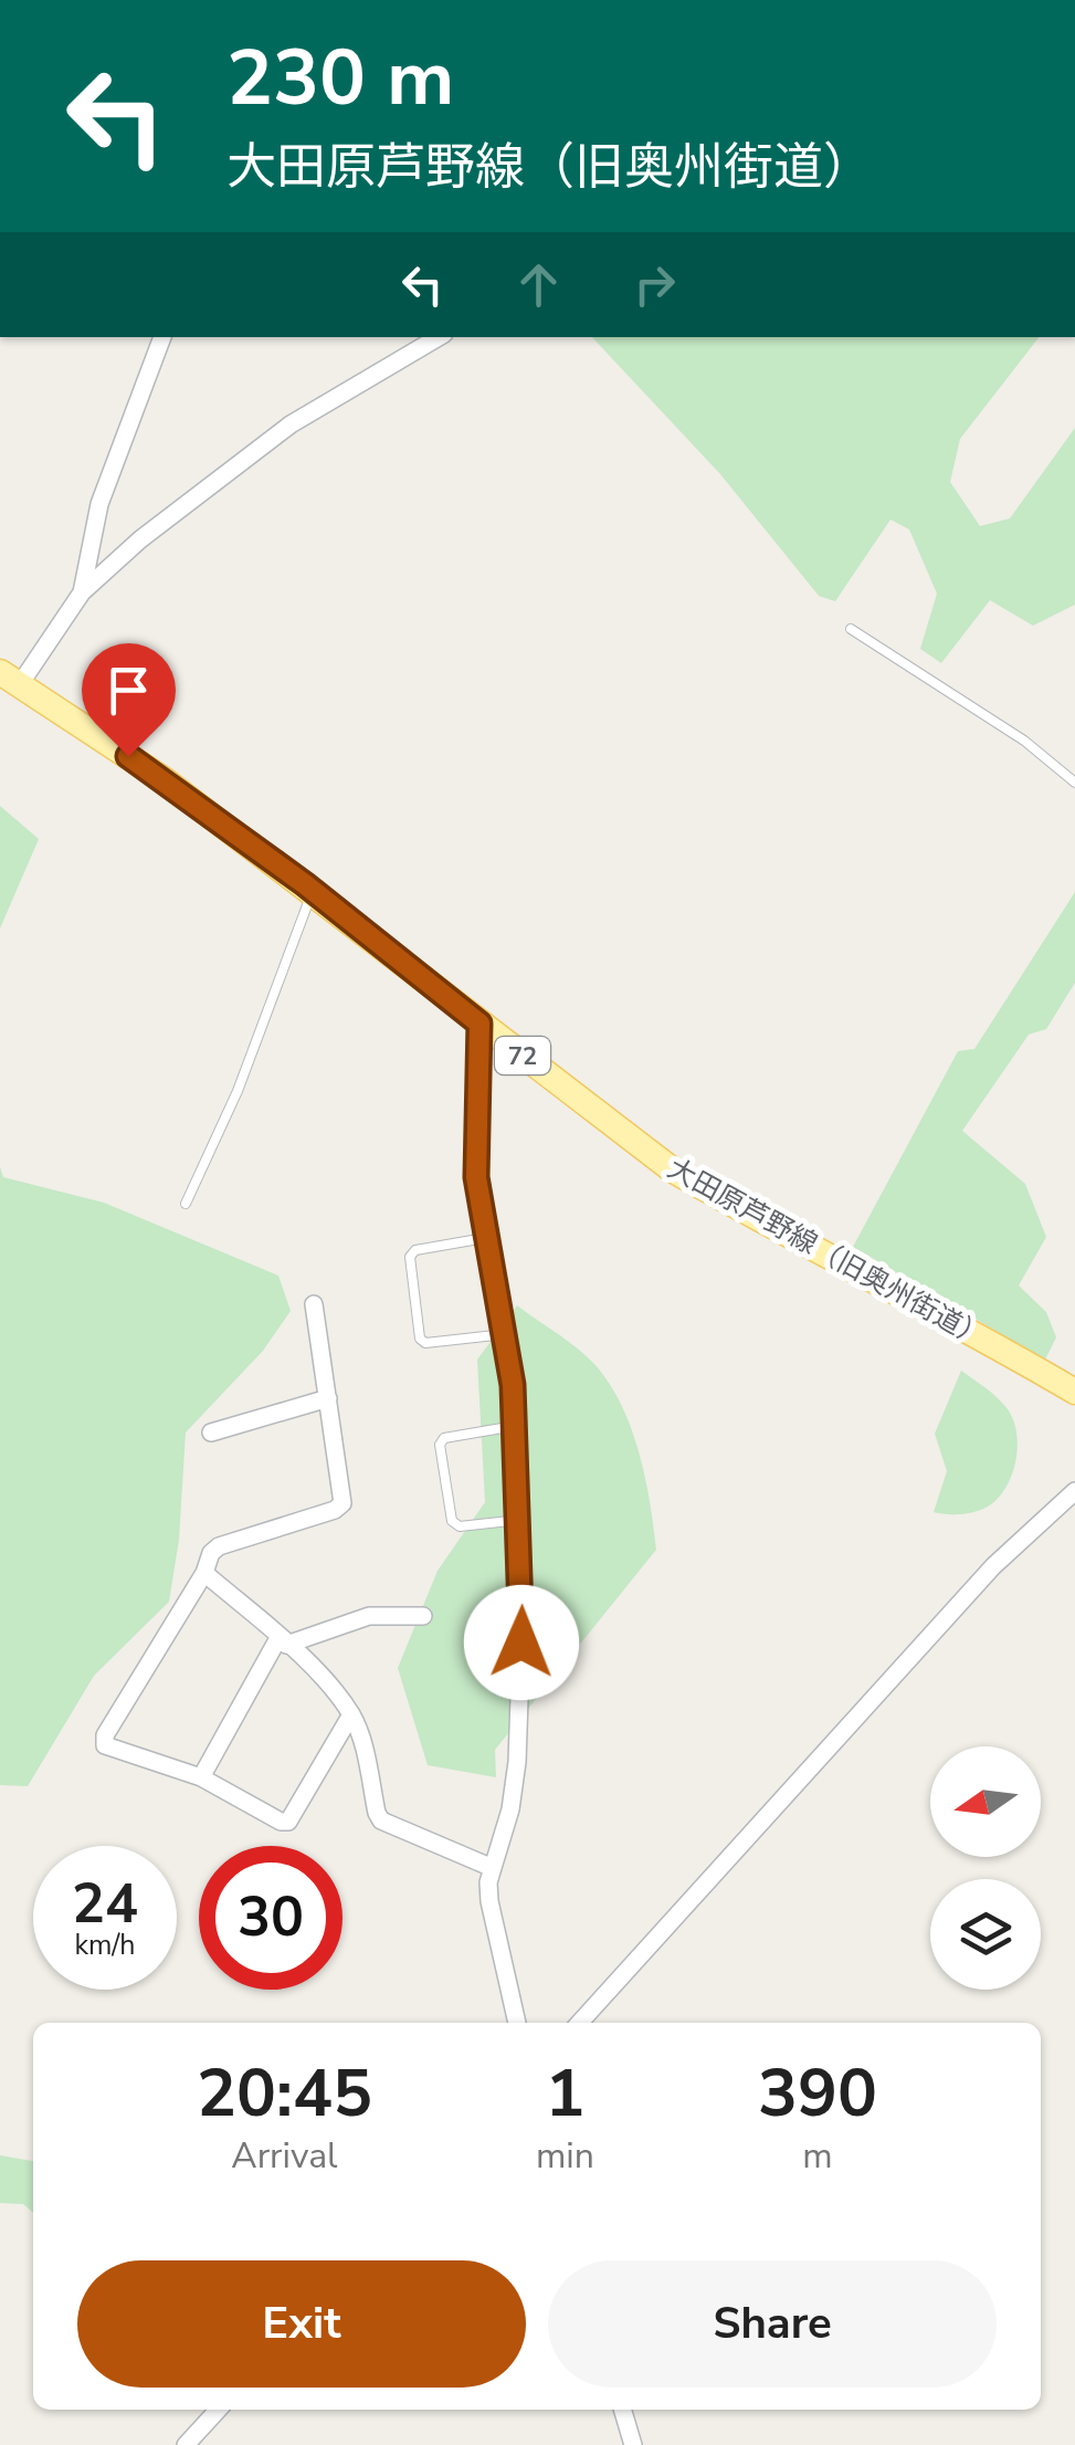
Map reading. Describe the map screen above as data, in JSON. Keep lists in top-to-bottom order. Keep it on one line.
{"streets":{"main road":["72","大田原芦野線（旧奥州街道）"]},"north":"left","page":{"turn":["230 m","大田原芦野線（旧奥州街道）"],"speed":"24 km/h","limit":"30","eta":["20:45","Arrival","1","min","390","m"],"buttons":["Exit","Share"]}}
